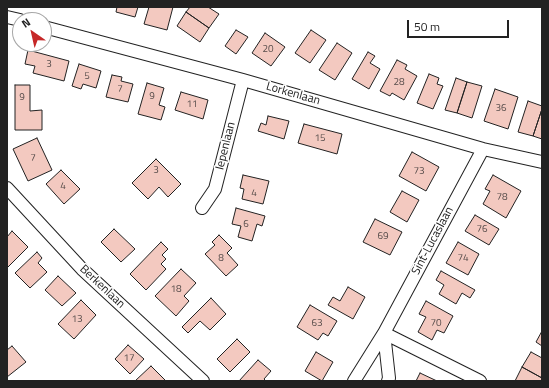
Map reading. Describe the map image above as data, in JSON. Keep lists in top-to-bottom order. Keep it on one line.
{"streets":{"street":["Lorkenlaan","Iepenlaan","Sint-Lucaslaan","Berkenlaan"]},"crossings":[["Lorkenlaan","Iepenlaan"],["Lorkenlaan","Sint-Lucaslaan"]],"house_numbers":["20","3","5","28","7","9","9","11","36","15","7","3","73","4","4","78","6","76","69","8","74","18","13","63","70","17"],"scale_bar":"50 m","north":"top left"}
